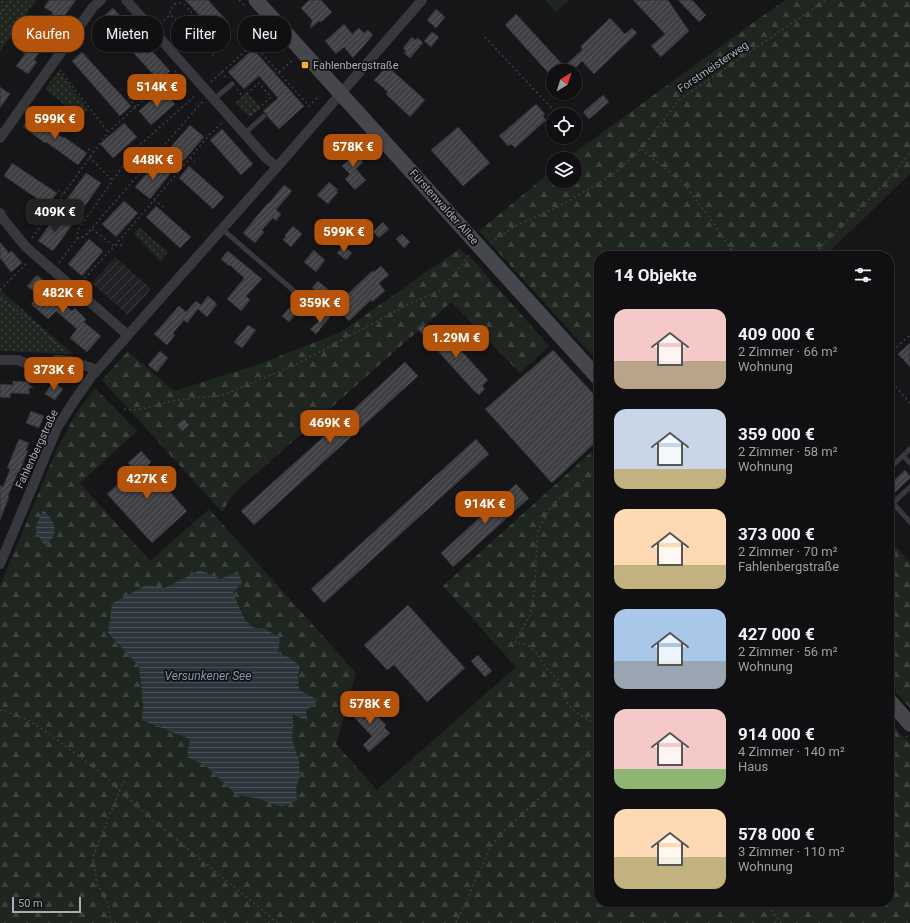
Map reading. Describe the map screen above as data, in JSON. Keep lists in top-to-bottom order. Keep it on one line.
{"streets":{"main road":["Fürstenwalder Allee"],"street":["Fahlenbergstraße"],"path":["Forstmeisterweg"]},"crossings":[["Forstmeisterweg","Fürstenwalder Allee"],["Fürstenwalder Allee","Fahlenbergstraße"]],"water":["Versunkener See"],"places":{"transit":["Fahlenbergstraße"]},"scale_bar":"50 m","north":"top right","page":{"chip":["Kaufen","Mieten","Filter","Neu"],"price":["514K €","599K €","578K €","448K €","409K €","599K €","482K €","359K €","1.29M €","373K €","469K €","427K €","914K €","578K €"],"heading":"14 Objekte","list":[{"name":"409 000 €","note":"2 Zimmer · 66 m² · Wohnung"},{"name":"359 000 €","note":"2 Zimmer · 58 m² · Wohnung"},{"name":"373 000 €","note":"2 Zimmer · 70 m² · Fahlenbergstraße"},{"name":"427 000 €","note":"2 Zimmer · 56 m² · Wohnung"},{"name":"914 000 €","note":"4 Zimmer · 140 m² · Haus"},{"name":"578 000 €","note":"3 Zimmer · 110 m² · Wohnung"}],"scale":"50 m"}}
